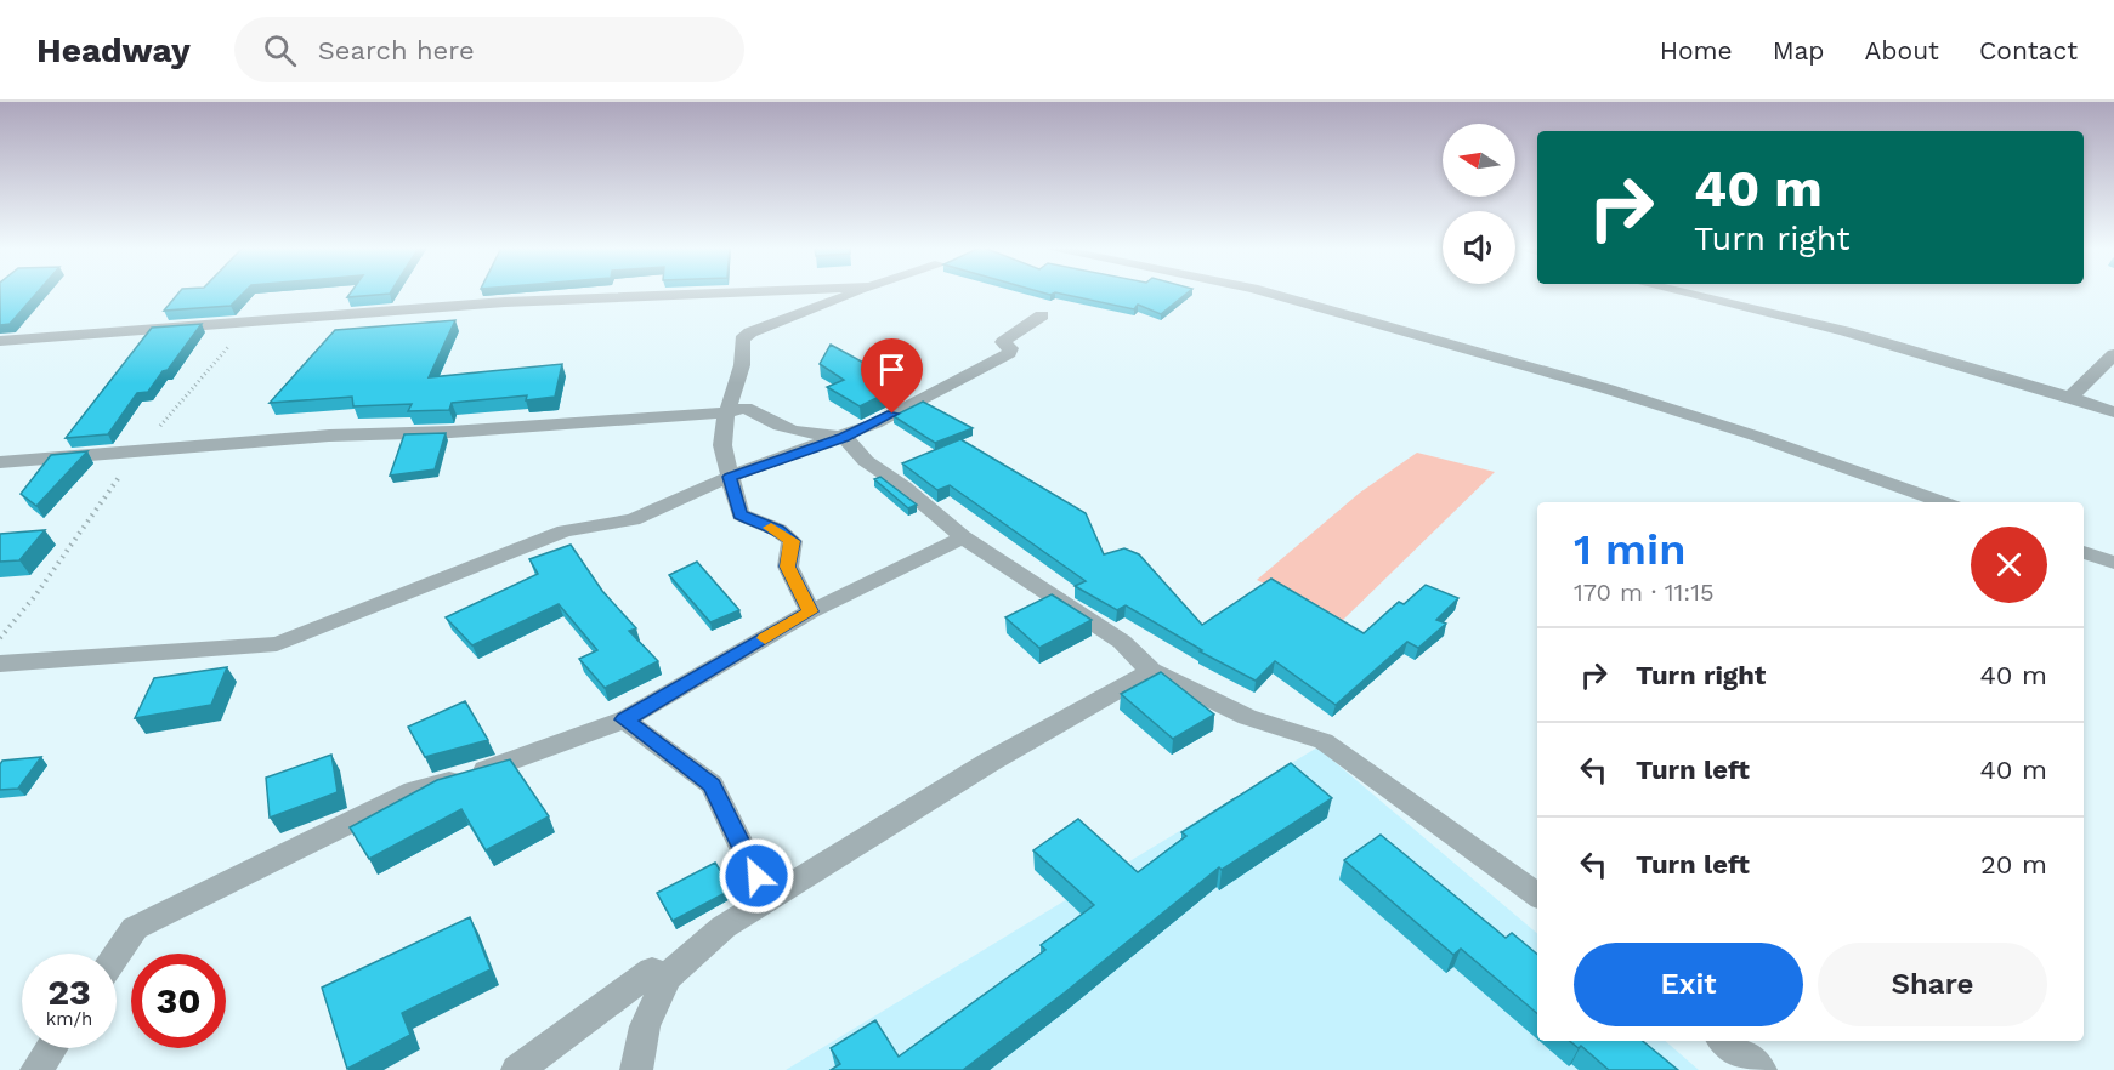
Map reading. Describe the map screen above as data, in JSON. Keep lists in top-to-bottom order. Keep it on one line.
{"north":"left","page":{"header":"Headway","search":"Search here","nav":["Home","Map","About","Contact"],"turn":["40 m","Turn right"],"heading":["1 min","170 m · 11:15"],"list":[{"name":"Turn right","value":"40 m"},{"name":"Turn left","value":"40 m"},{"name":"Turn left","value":"20 m"}],"buttons":["Exit","Share"],"speed":"23 km/h","limit":"30"}}
